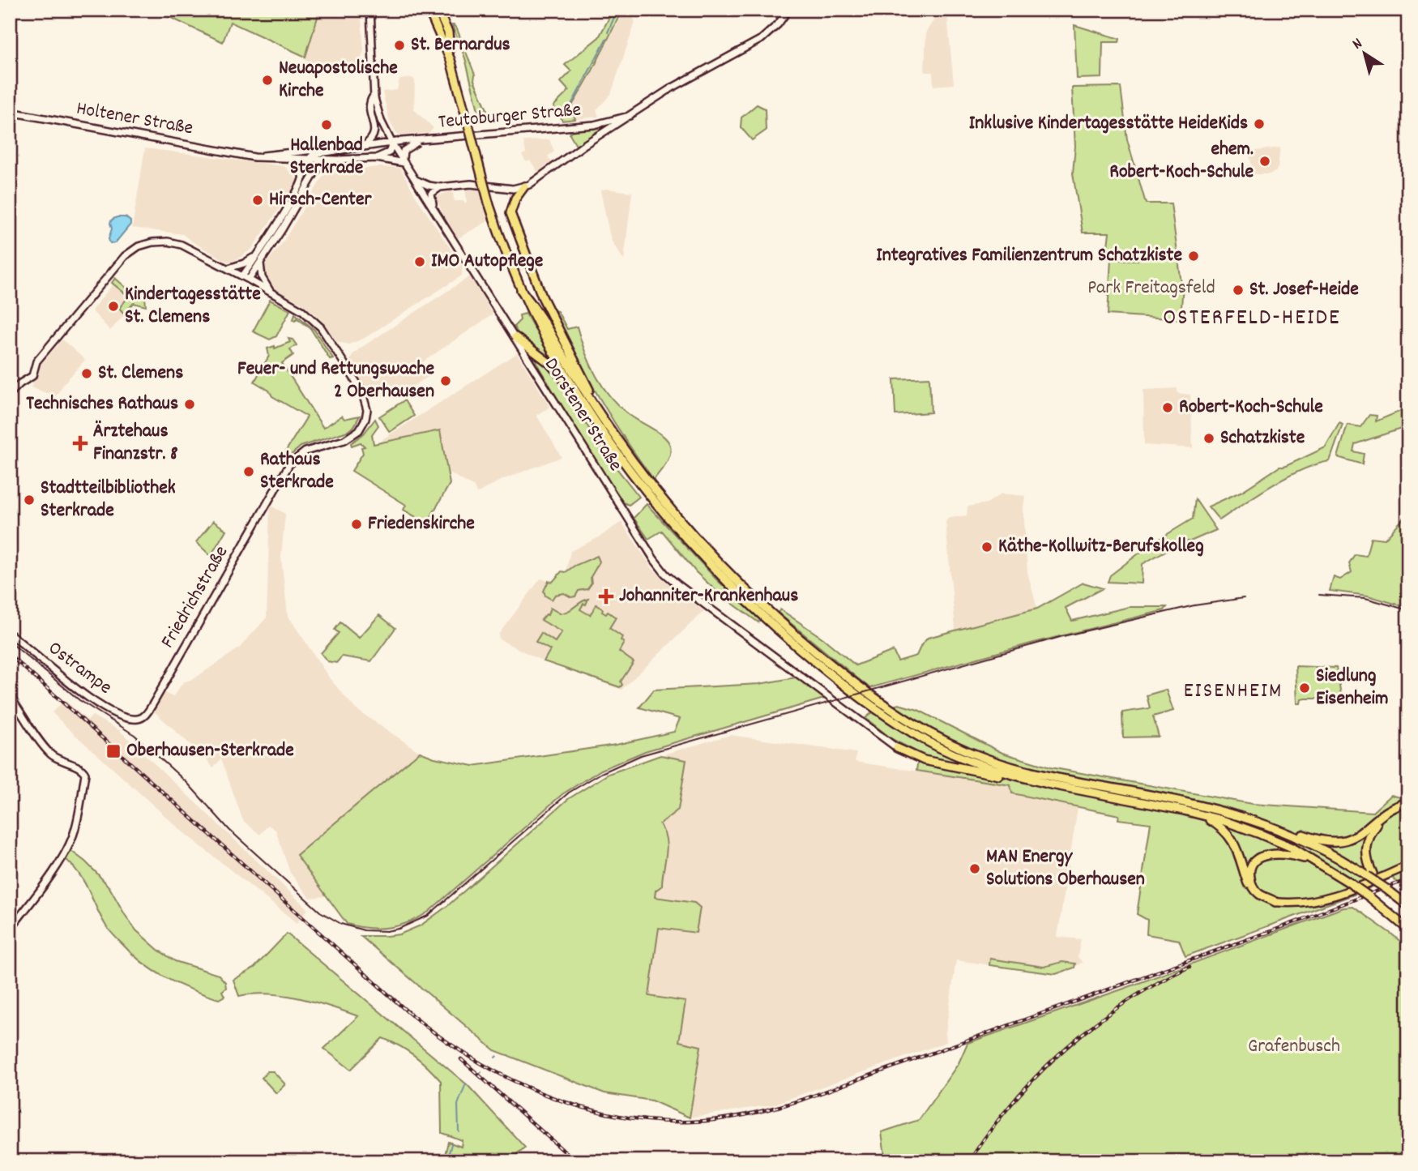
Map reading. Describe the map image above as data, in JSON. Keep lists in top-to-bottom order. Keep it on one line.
{"streets":{"main road":["Teutoburger Straße","Holtener Straße","Dorstener Straße","Friedrichstraße","Ostrampe"]},"crossings":[["Teutoburger Straße","Holtener Straße"],["Teutoburger Straße","Dorstener Straße"],["Holtener Straße","Dorstener Straße"],["Friedrichstraße","Ostrampe"]],"districts":["OSTERFELD-HEIDE","EISENHEIM"],"parks":["Park Freitagsfeld","Grafenbusch"],"places":{"other":["St. Bernardus","Neuapostolische Kirche","Inklusive Kindertagesstätte HeideKids","Hallenbad Sterkrade","ehem. Robert-Koch-Schule","Hirsch-Center","Integratives Familienzentrum Schatzkiste","IMO Autopflege","St. Josef-Heide","Kindertagesstätte St. Clemens","St. Clemens","Feuer- und Rettungswache 2 Oberhausen","Technisches Rathaus","Robert-Koch-Schule","Schatzkiste","Rathaus Sterkrade","Stadtteilbibliothek Sterkrade","Friedenskirche","Käthe-Kollwitz-Berufskolleg","Siedlung Eisenheim","MAN Energy Solutions Oberhausen"],"health":["Ärztehaus Finanzstr. 8","Johanniter-Krankenhaus"],"transit":["Oberhausen-Sterkrade"]},"north":"top left"}
